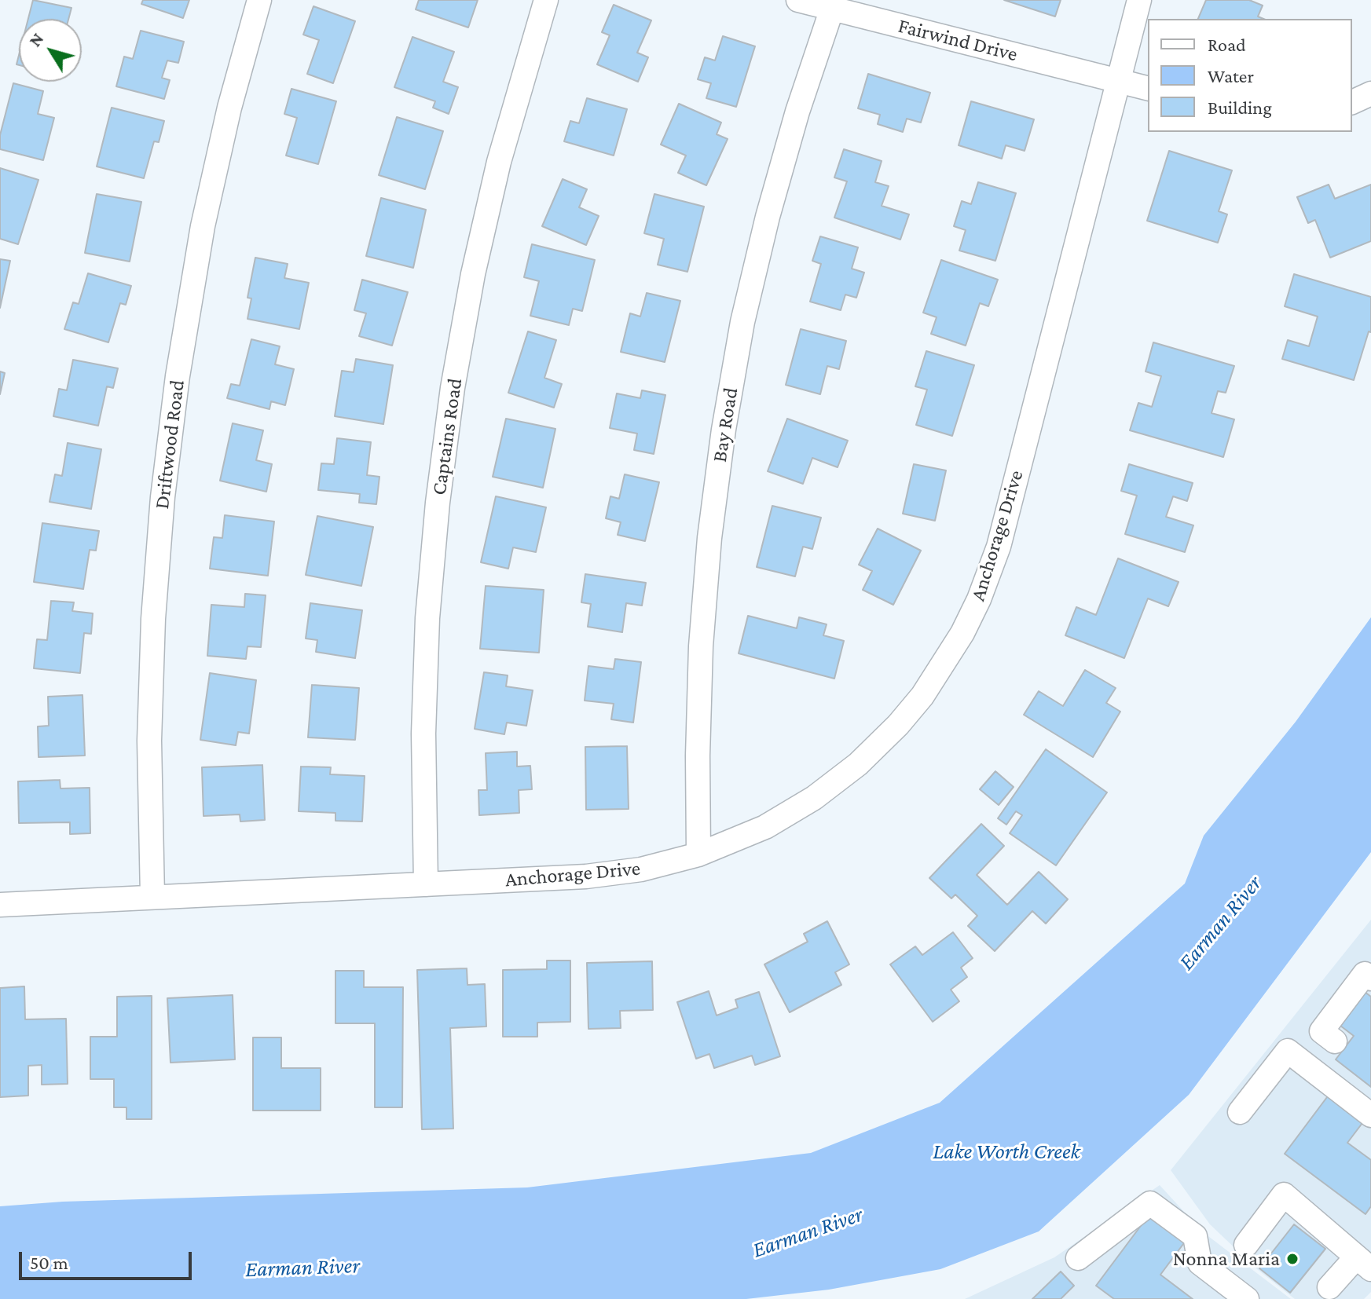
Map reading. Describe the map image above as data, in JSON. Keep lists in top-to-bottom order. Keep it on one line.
{"streets":{"street":["Fairwind Drive","Bay Road","Captains Road","Driftwood Road","Anchorage Drive"]},"crossings":[["Fairwind Drive","Bay Road"],["Fairwind Drive","Anchorage Drive"],["Bay Road","Anchorage Drive"],["Captains Road","Anchorage Drive"],["Driftwood Road","Anchorage Drive"]],"water":["Earman River","Lake Worth Creek"],"places":["Nonna Maria"],"legend":["Road","Water","Building"],"scale_bar":"50 m","north":"top left"}
